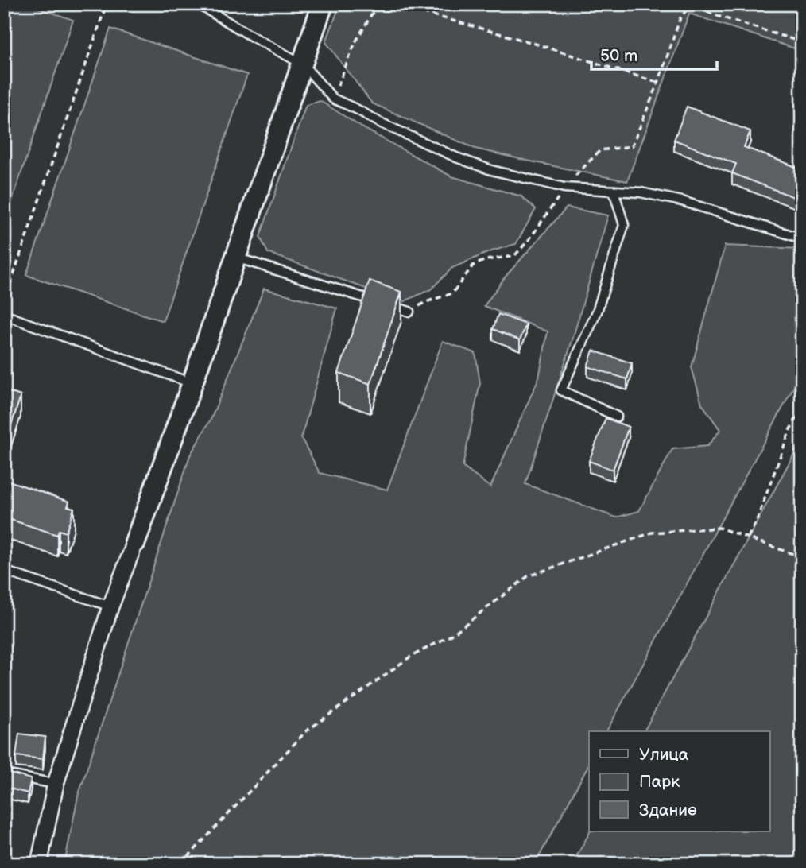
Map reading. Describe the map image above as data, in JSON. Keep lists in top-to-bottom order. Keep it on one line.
{"legend":["Улица","Парк","Здание"],"scale_bar":"50 m"}
